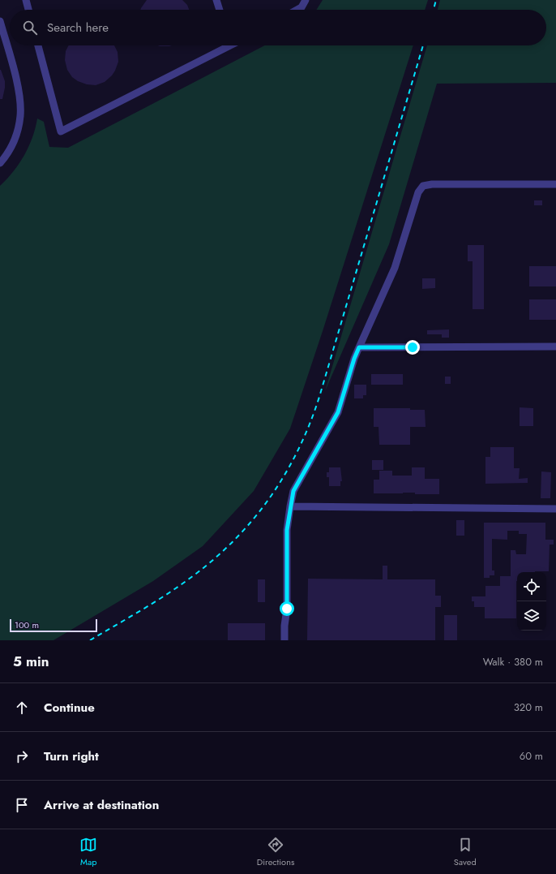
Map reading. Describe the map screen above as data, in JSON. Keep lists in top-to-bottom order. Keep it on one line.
{"scale_bar":"100 m","page":{"search":"Search here","scale":"100 m","heading":["5 min","Walk · 380 m"],"list":[["Continue","320 m"],["Turn right","60 m"],"Arrive at destination"],"nav":["Map","Directions","Saved"]}}
